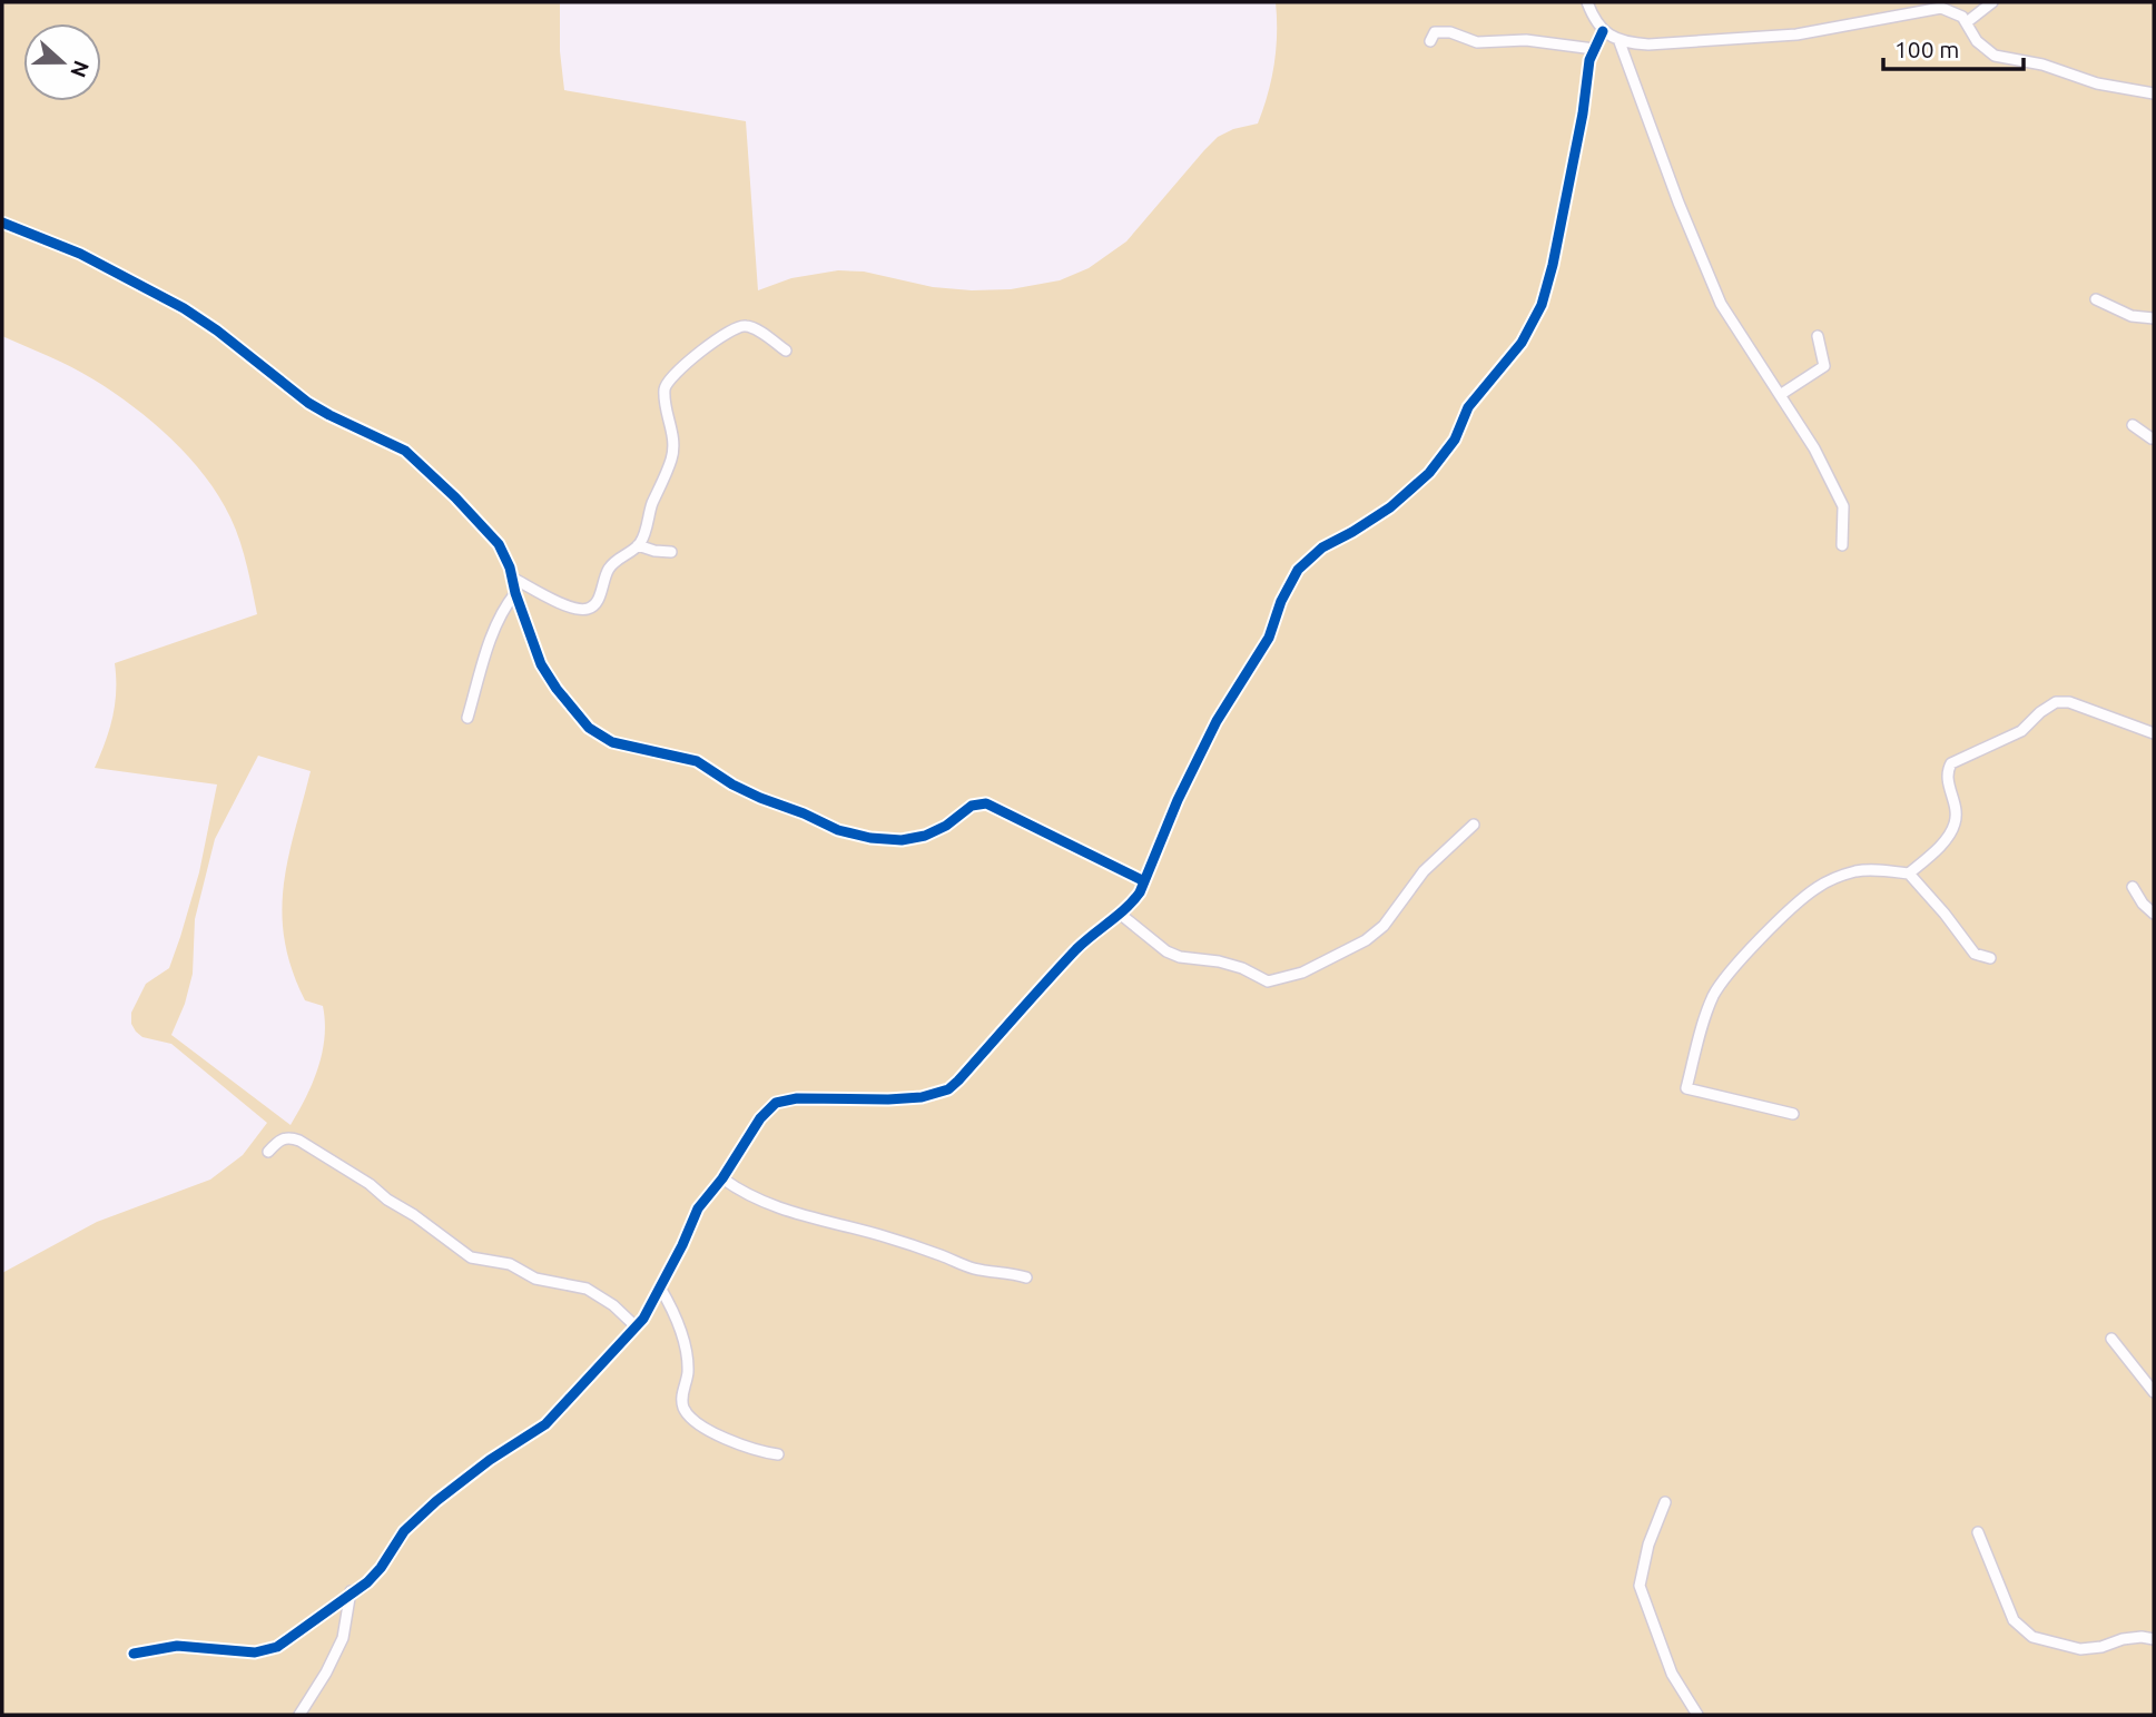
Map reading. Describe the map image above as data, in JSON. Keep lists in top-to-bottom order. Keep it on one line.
{"scale_bar":"100 m","north":"right"}
